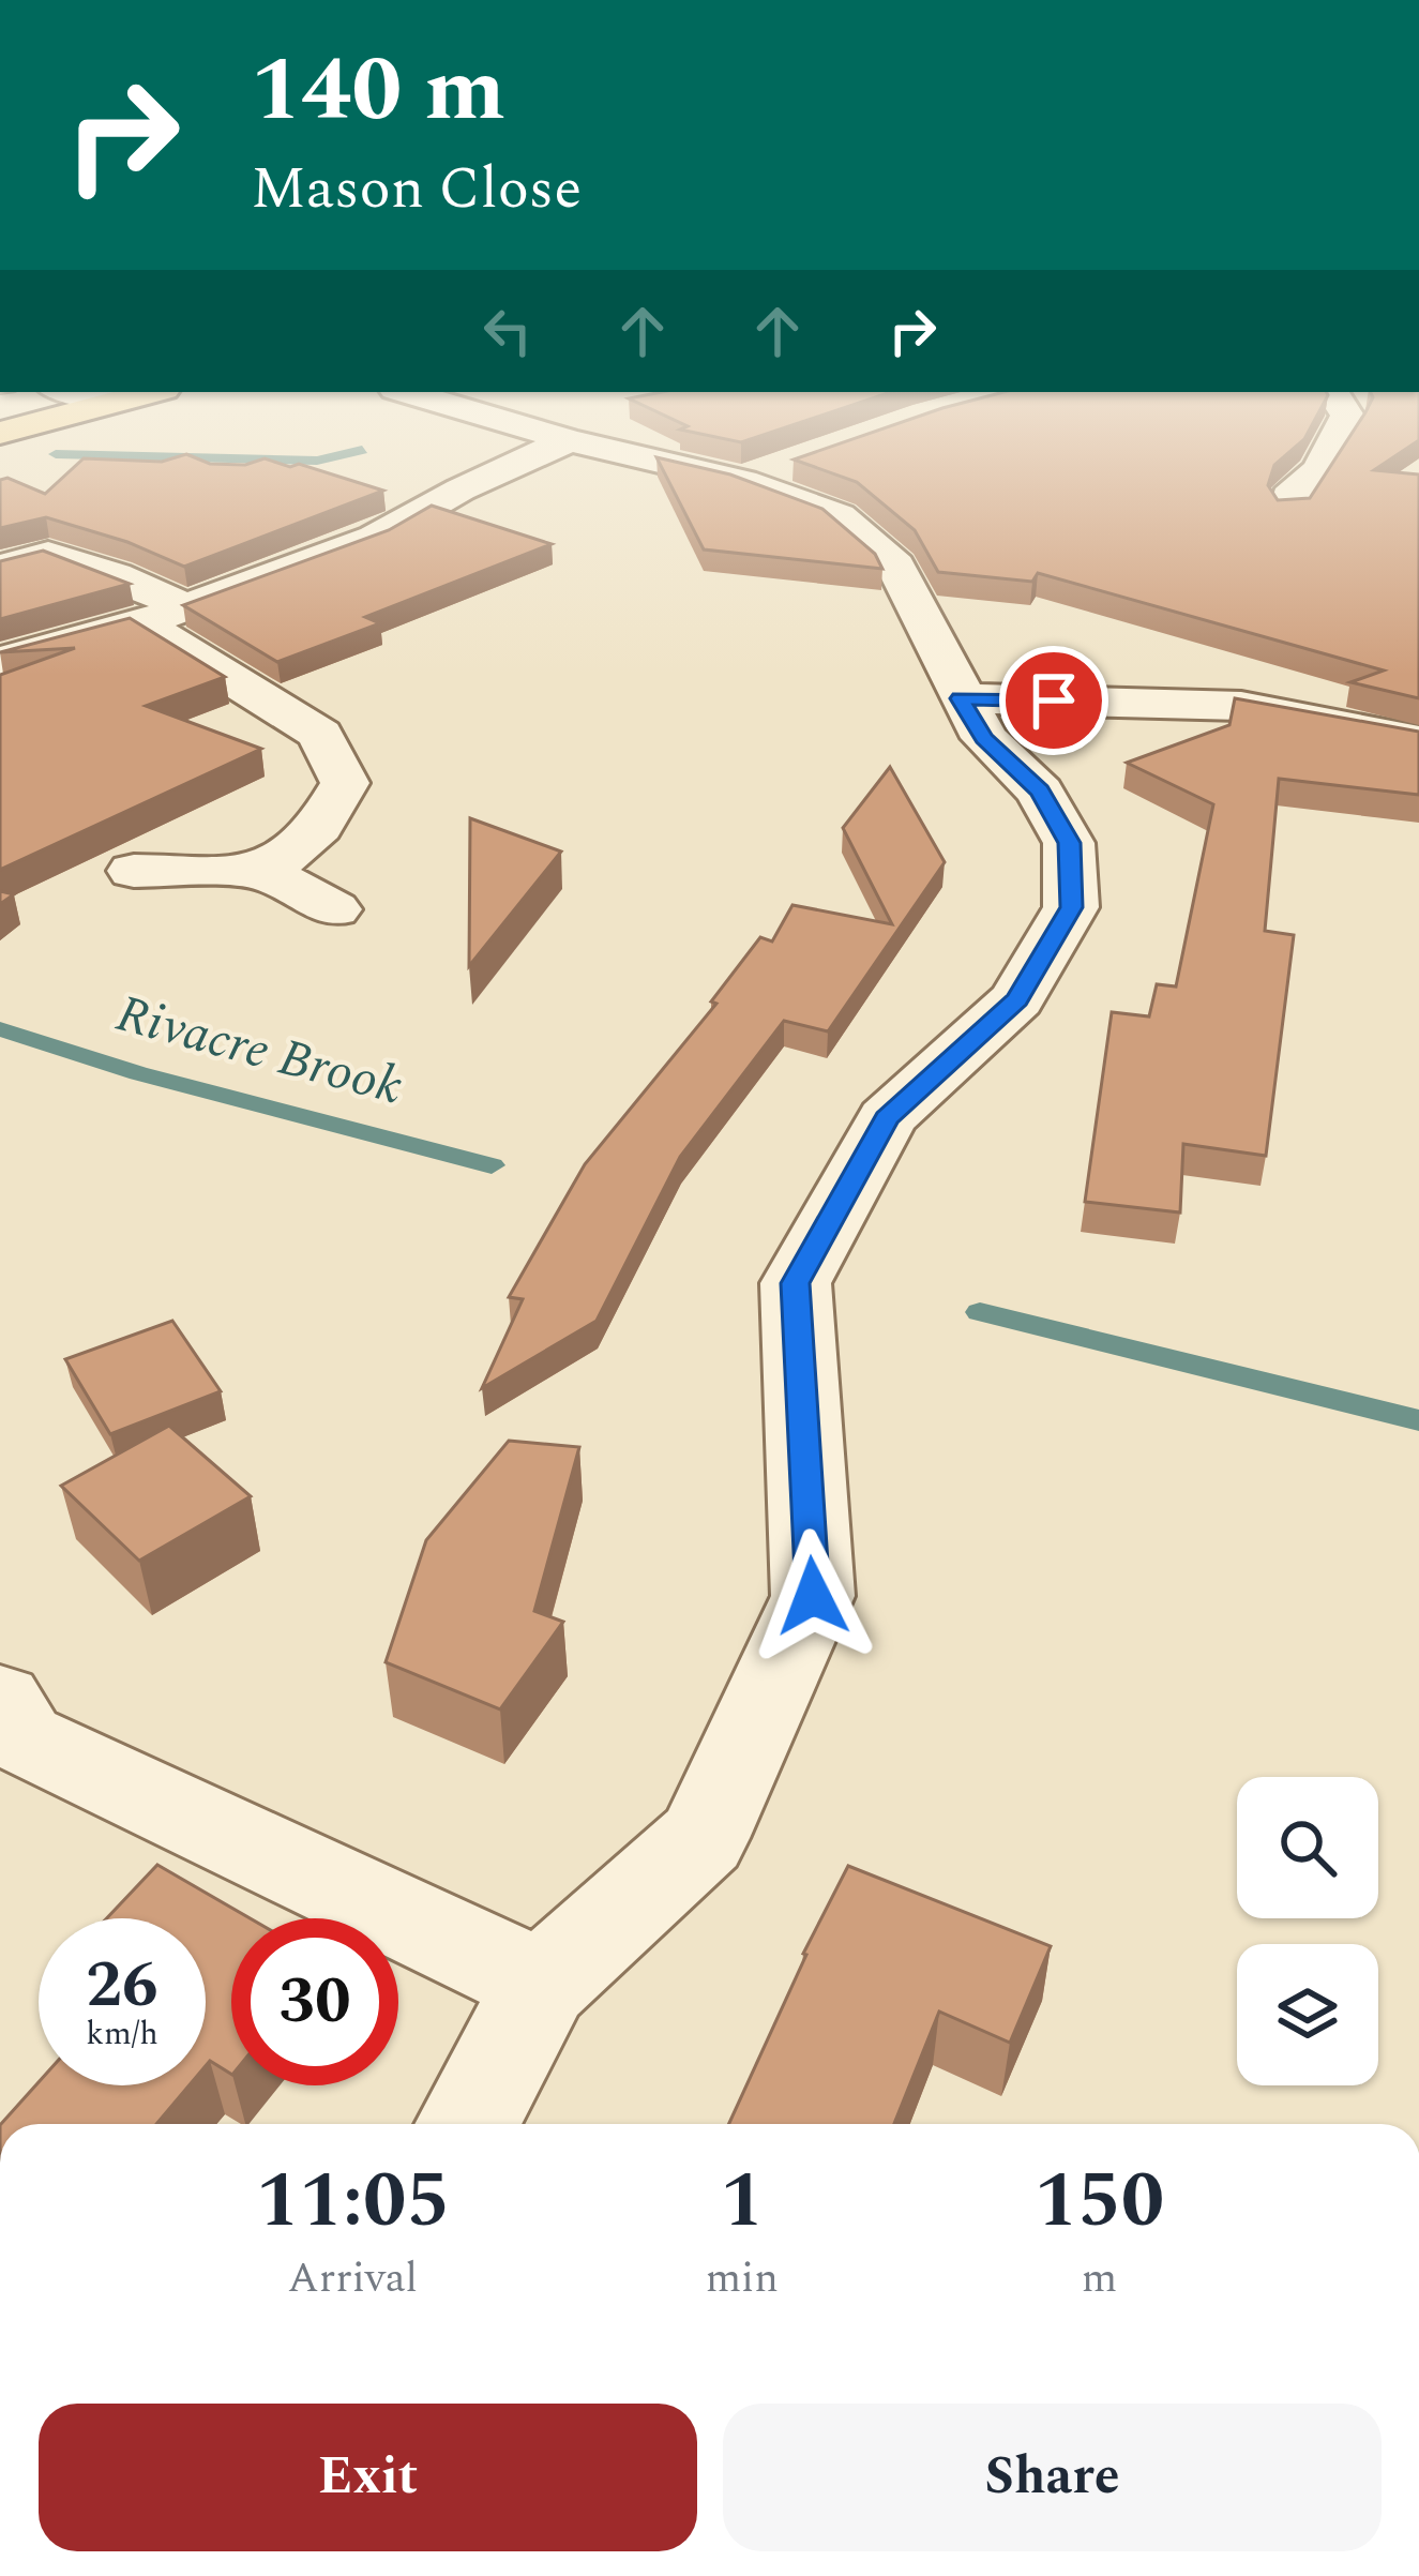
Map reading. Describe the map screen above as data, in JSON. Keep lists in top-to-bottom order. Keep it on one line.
{"water":["Rivacre Brook"],"page":{"turn":["140 m","Mason Close"],"speed":"26 km/h","limit":"30","eta":["11:05","Arrival","1","min","150","m"],"buttons":["Exit","Share"]}}
